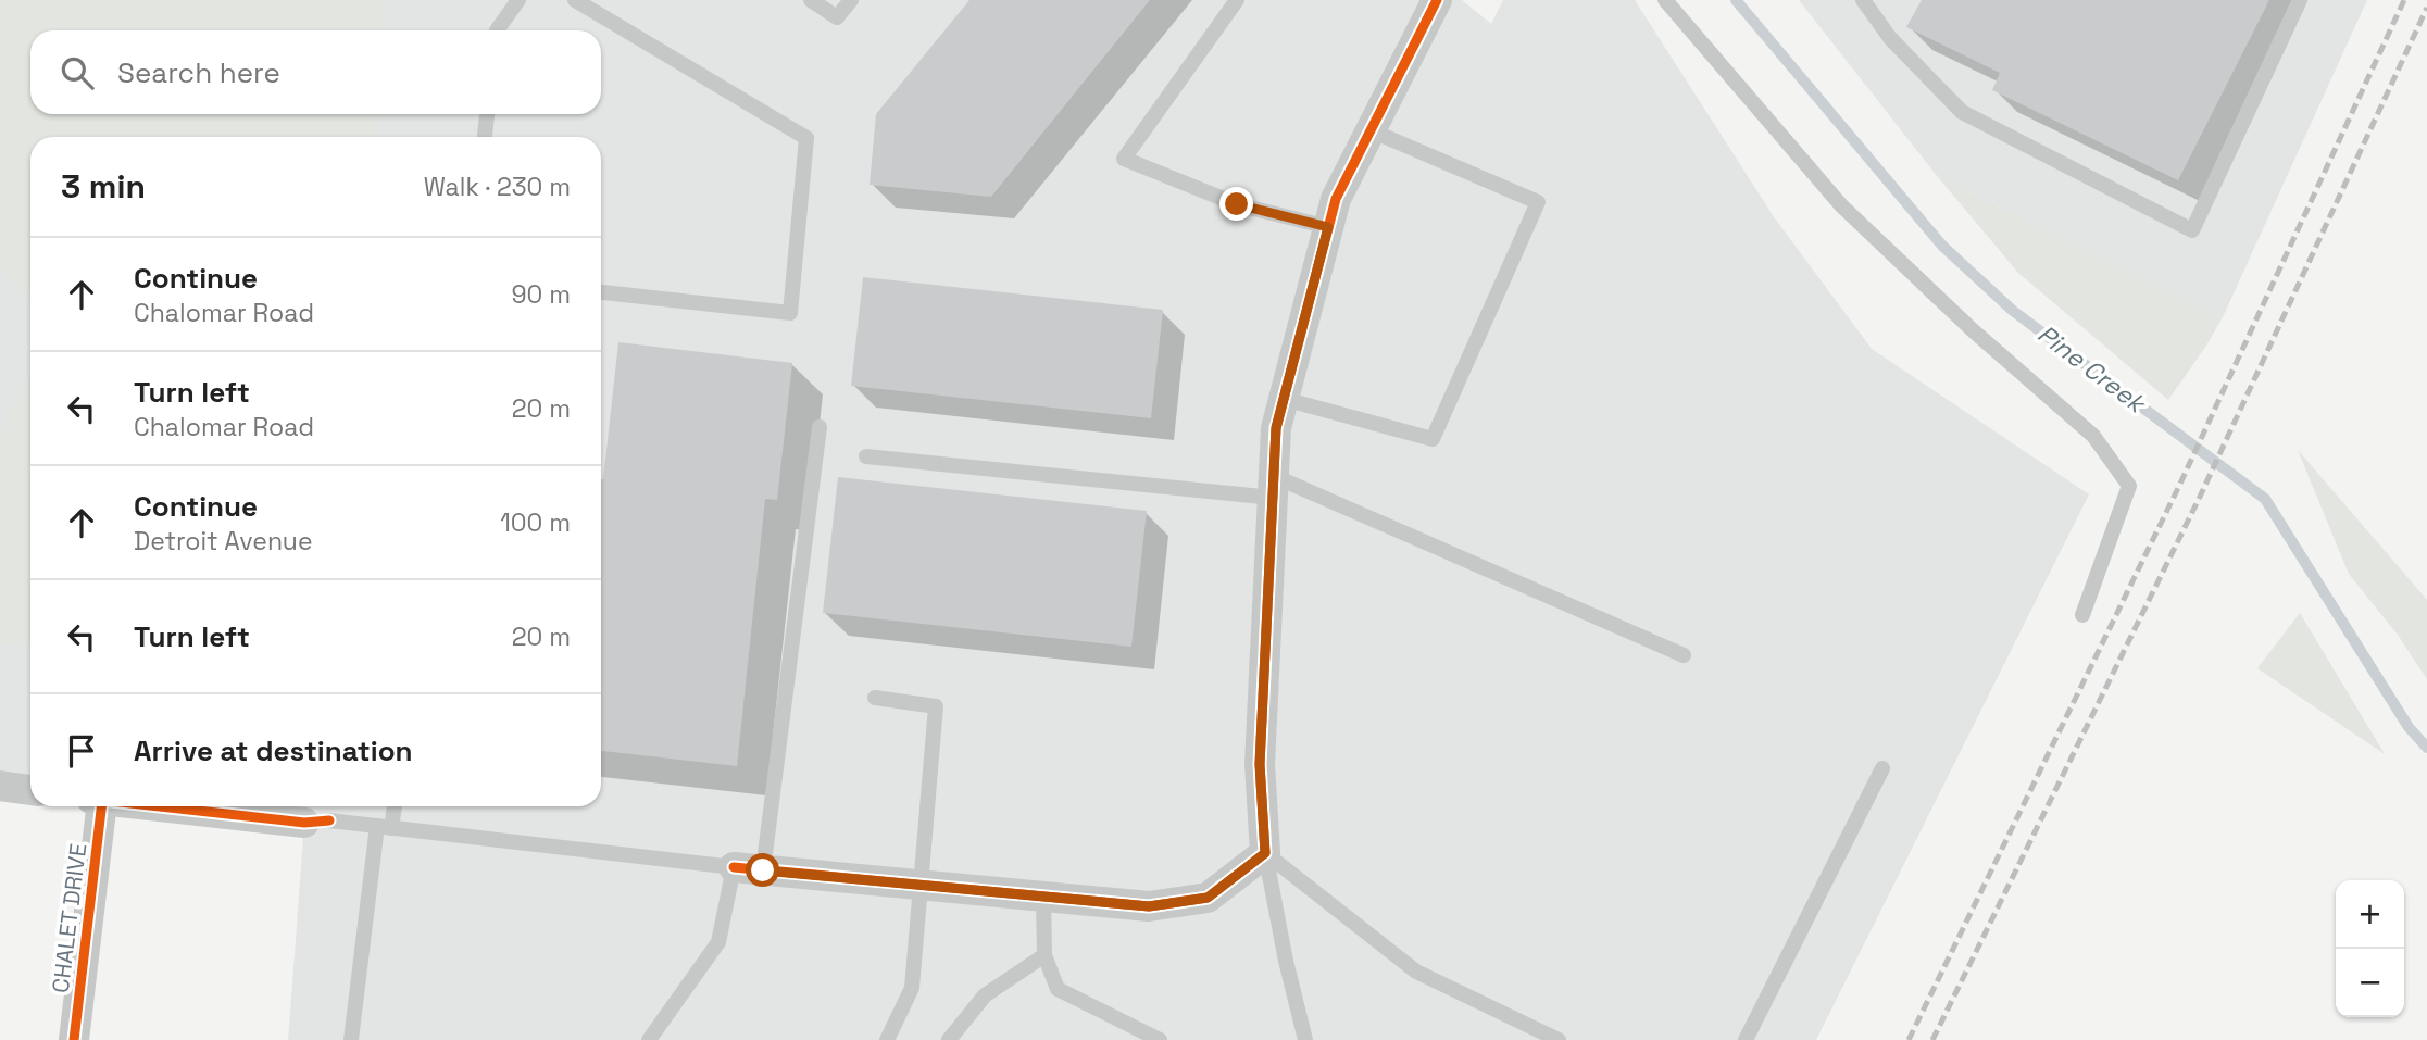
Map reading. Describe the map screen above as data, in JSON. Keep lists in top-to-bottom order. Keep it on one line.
{"streets":{"street":["CHALET DRIVE"]},"water":["Pine Creek"],"page":{"search":"Search here","heading":["3 min","Walk · 230 m"],"list":[["Continue","Chalomar Road","90 m"],["Turn left","Chalomar Road","20 m"],["Continue","Detroit Avenue","100 m"],["Turn left","20 m"],"Arrive at destination"],"map_buttons":["+","−"]}}
